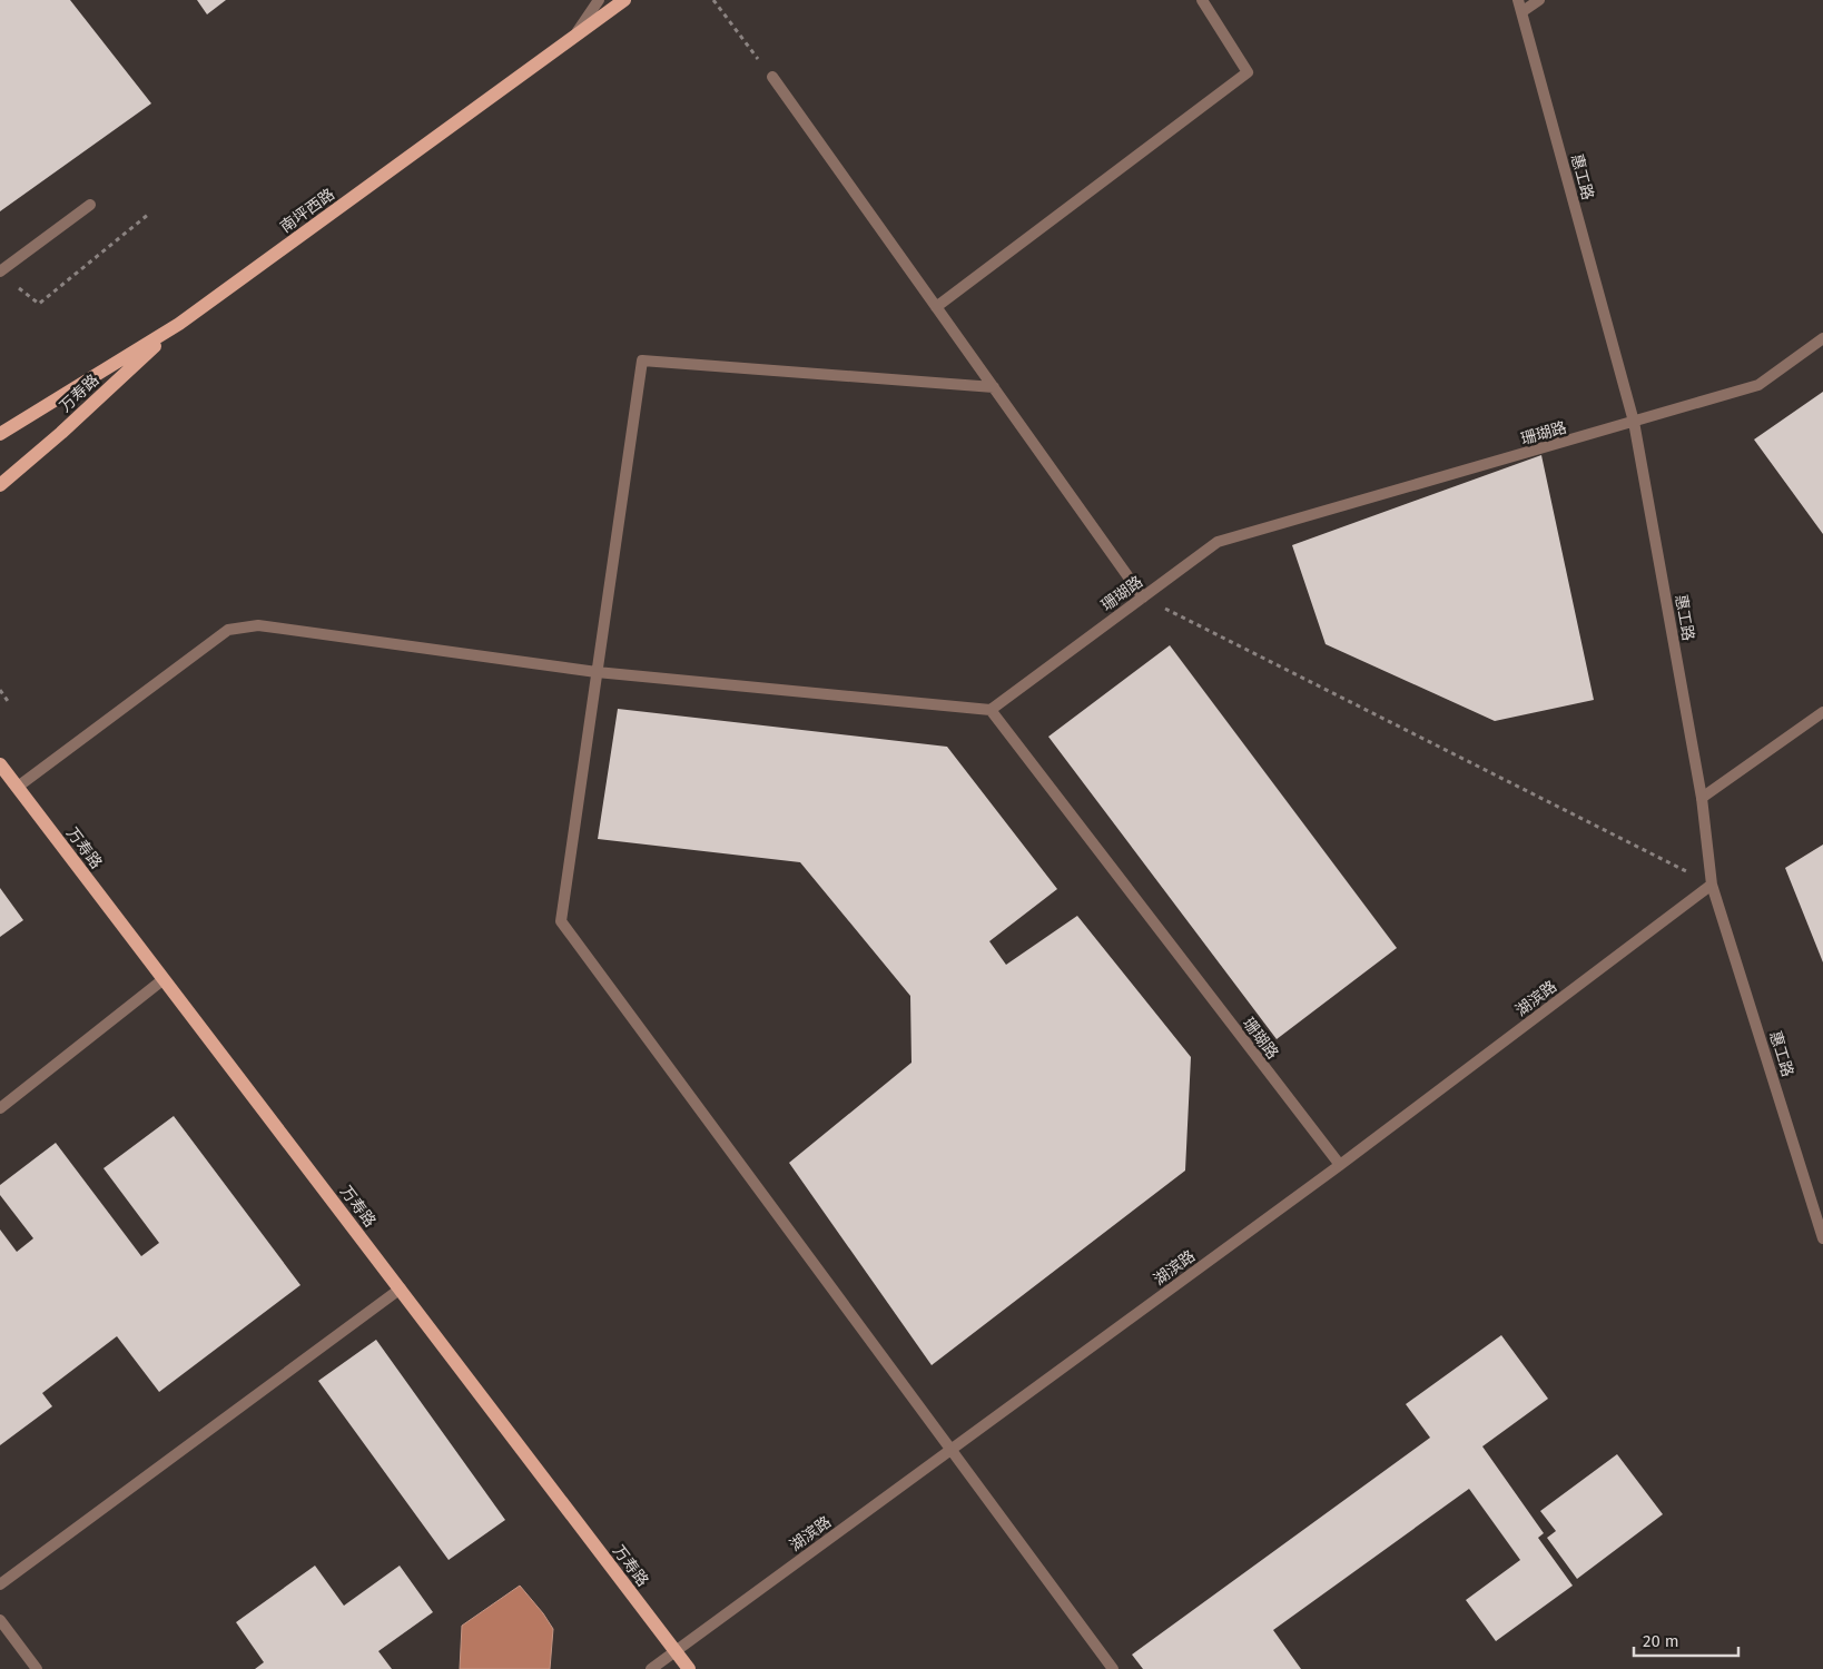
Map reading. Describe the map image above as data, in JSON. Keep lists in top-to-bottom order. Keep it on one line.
{"streets":{"main road":["南坪西路","万寿路"],"street":["惠工路","珊瑚路","湖滨路"]},"crossings":[["惠工路","珊瑚路"],["惠工路","湖滨路"],["南坪西路","万寿路"],["万寿路","湖滨路"],["珊瑚路","湖滨路"]],"scale_bar":"20 m"}
